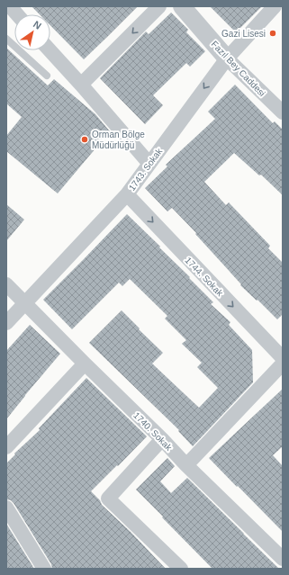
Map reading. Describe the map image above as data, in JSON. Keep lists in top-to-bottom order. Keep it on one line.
{"streets":{"street":["Fazıl Bey Caddesi","1743. Sokak","1744. Sokak","1740. Sokak"]},"crossings":[["Fazıl Bey Caddesi","1743. Sokak"],["1743. Sokak","1744. Sokak"],["1743. Sokak","1740. Sokak"]],"one_way":["1744. Sokak"],"places":["Gazi Lisesi","Orman Bölge Müdürlüğü"],"north":"top right"}
